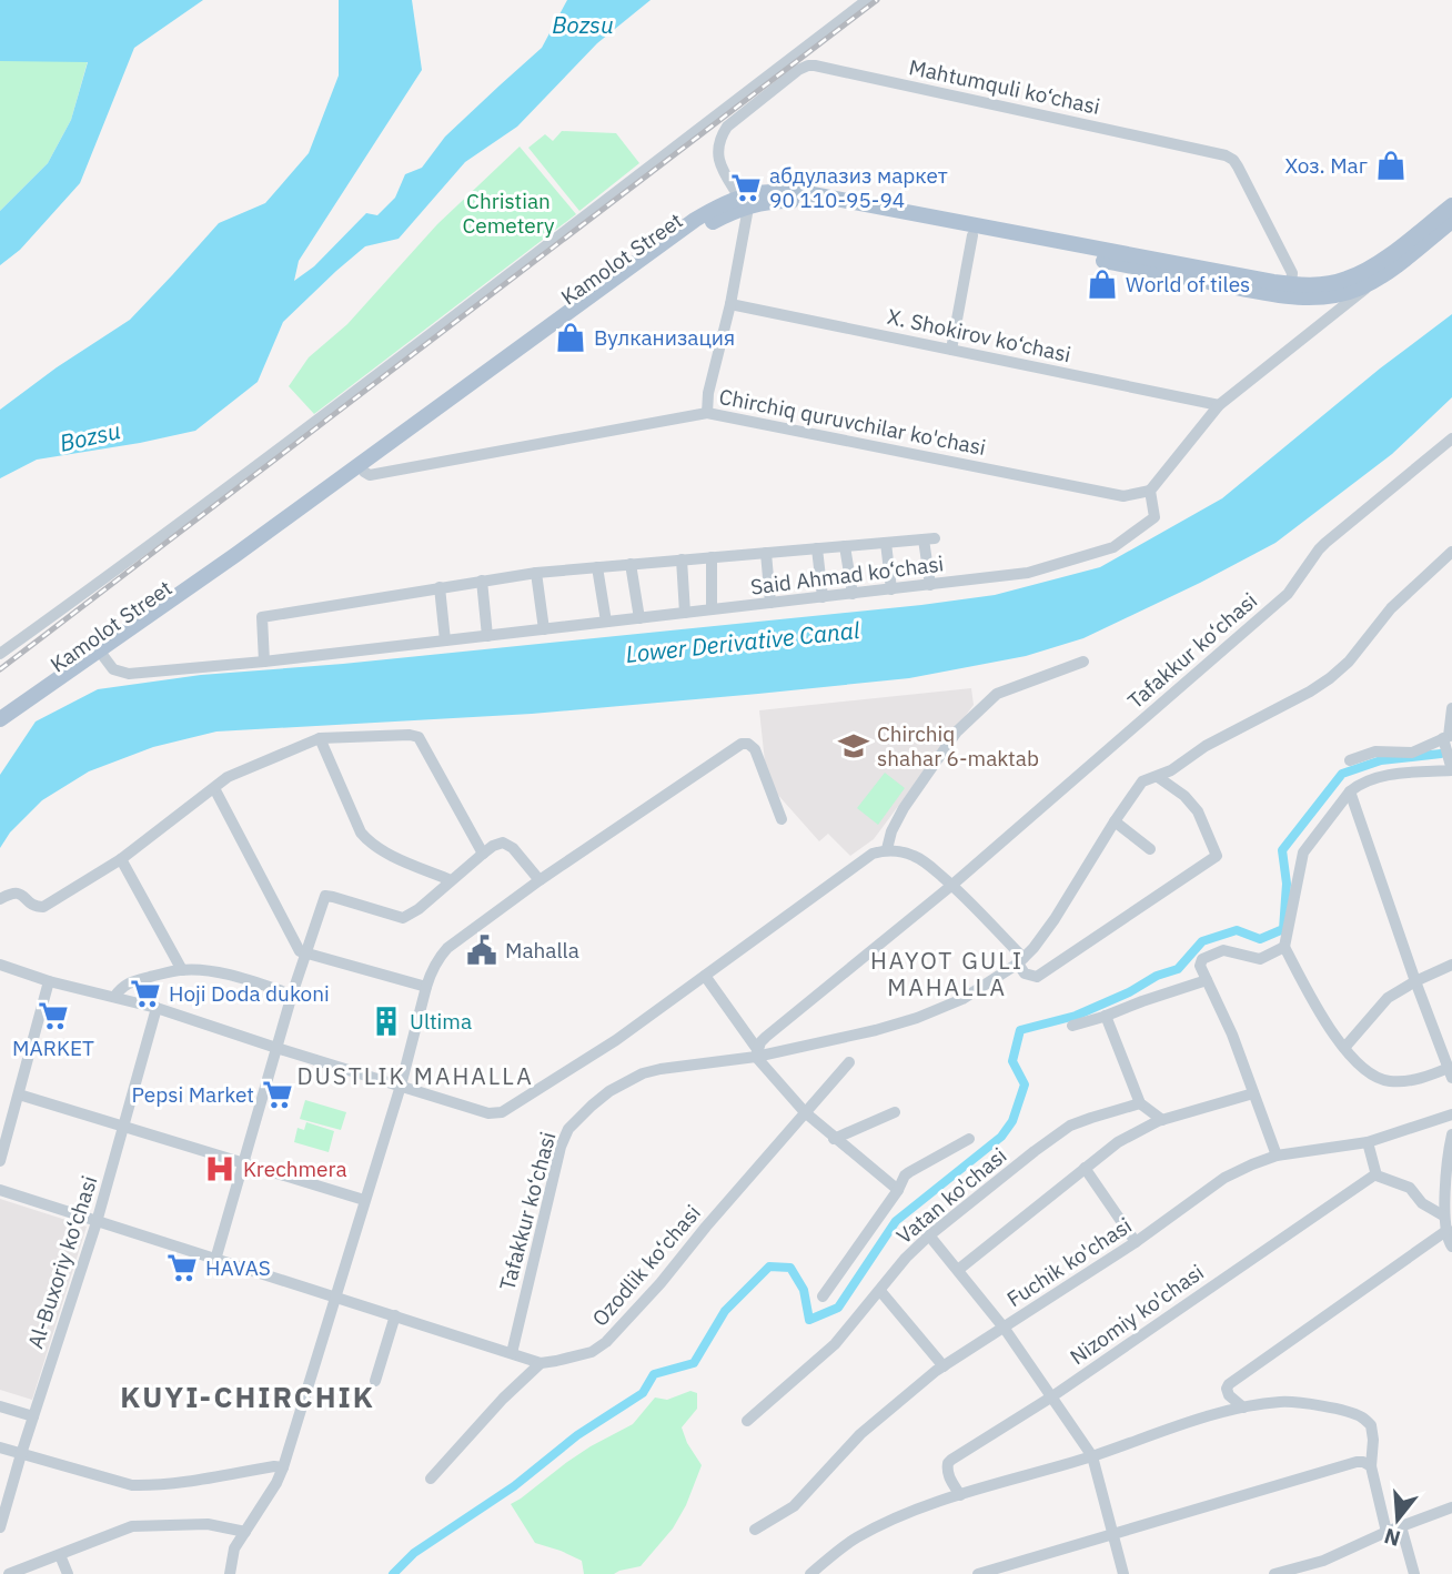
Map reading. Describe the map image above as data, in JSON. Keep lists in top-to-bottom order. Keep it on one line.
{"streets":{"main road":["Kamolot Street"],"street":["Mahtumquli ko‘chasi","X. Shokirov ko‘chasi","Chirchiq quruvchilar ko'chasi","Said Ahmad ko‘chasi","Tafakkur ko‘chasi","Vatan ko'chasi","Al-Buxoriy ko‘chasi","Fuchik ko'chasi","Ozodlik ko‘chasi","Nizomiy ko'chasi"]},"crossings":[["Mahtumquli ko‘chasi","Kamolot Street"],["Kamolot Street","Chirchiq quruvchilar ko'chasi"],["Kamolot Street","Said Ahmad ko‘chasi"],["X. Shokirov ko‘chasi","Said Ahmad ko‘chasi"],["Chirchiq quruvchilar ko'chasi","Said Ahmad ko‘chasi"]],"districts":["HAYOT GULI MAHALLA","DUSTLIK MAHALLA","KUYI-CHIRCHIK"],"water":["Bozsu","Lower Derivative Canal"],"parks":["Christian Cemetery"],"places":{"shop":["Хоз. Маг","World of tiles","Вулканизация"],"supermarket":["абдулазиз маркет 90 110-95-94","Hoji Doda dukoni","MARKET","Pepsi Market","HAVAS"],"school or university":["Chirchiq shahar 6-maktab"],"public building":["Mahalla"],"building":["Ultima"],"hospital":["Krechmera"]},"north":"bottom"}
